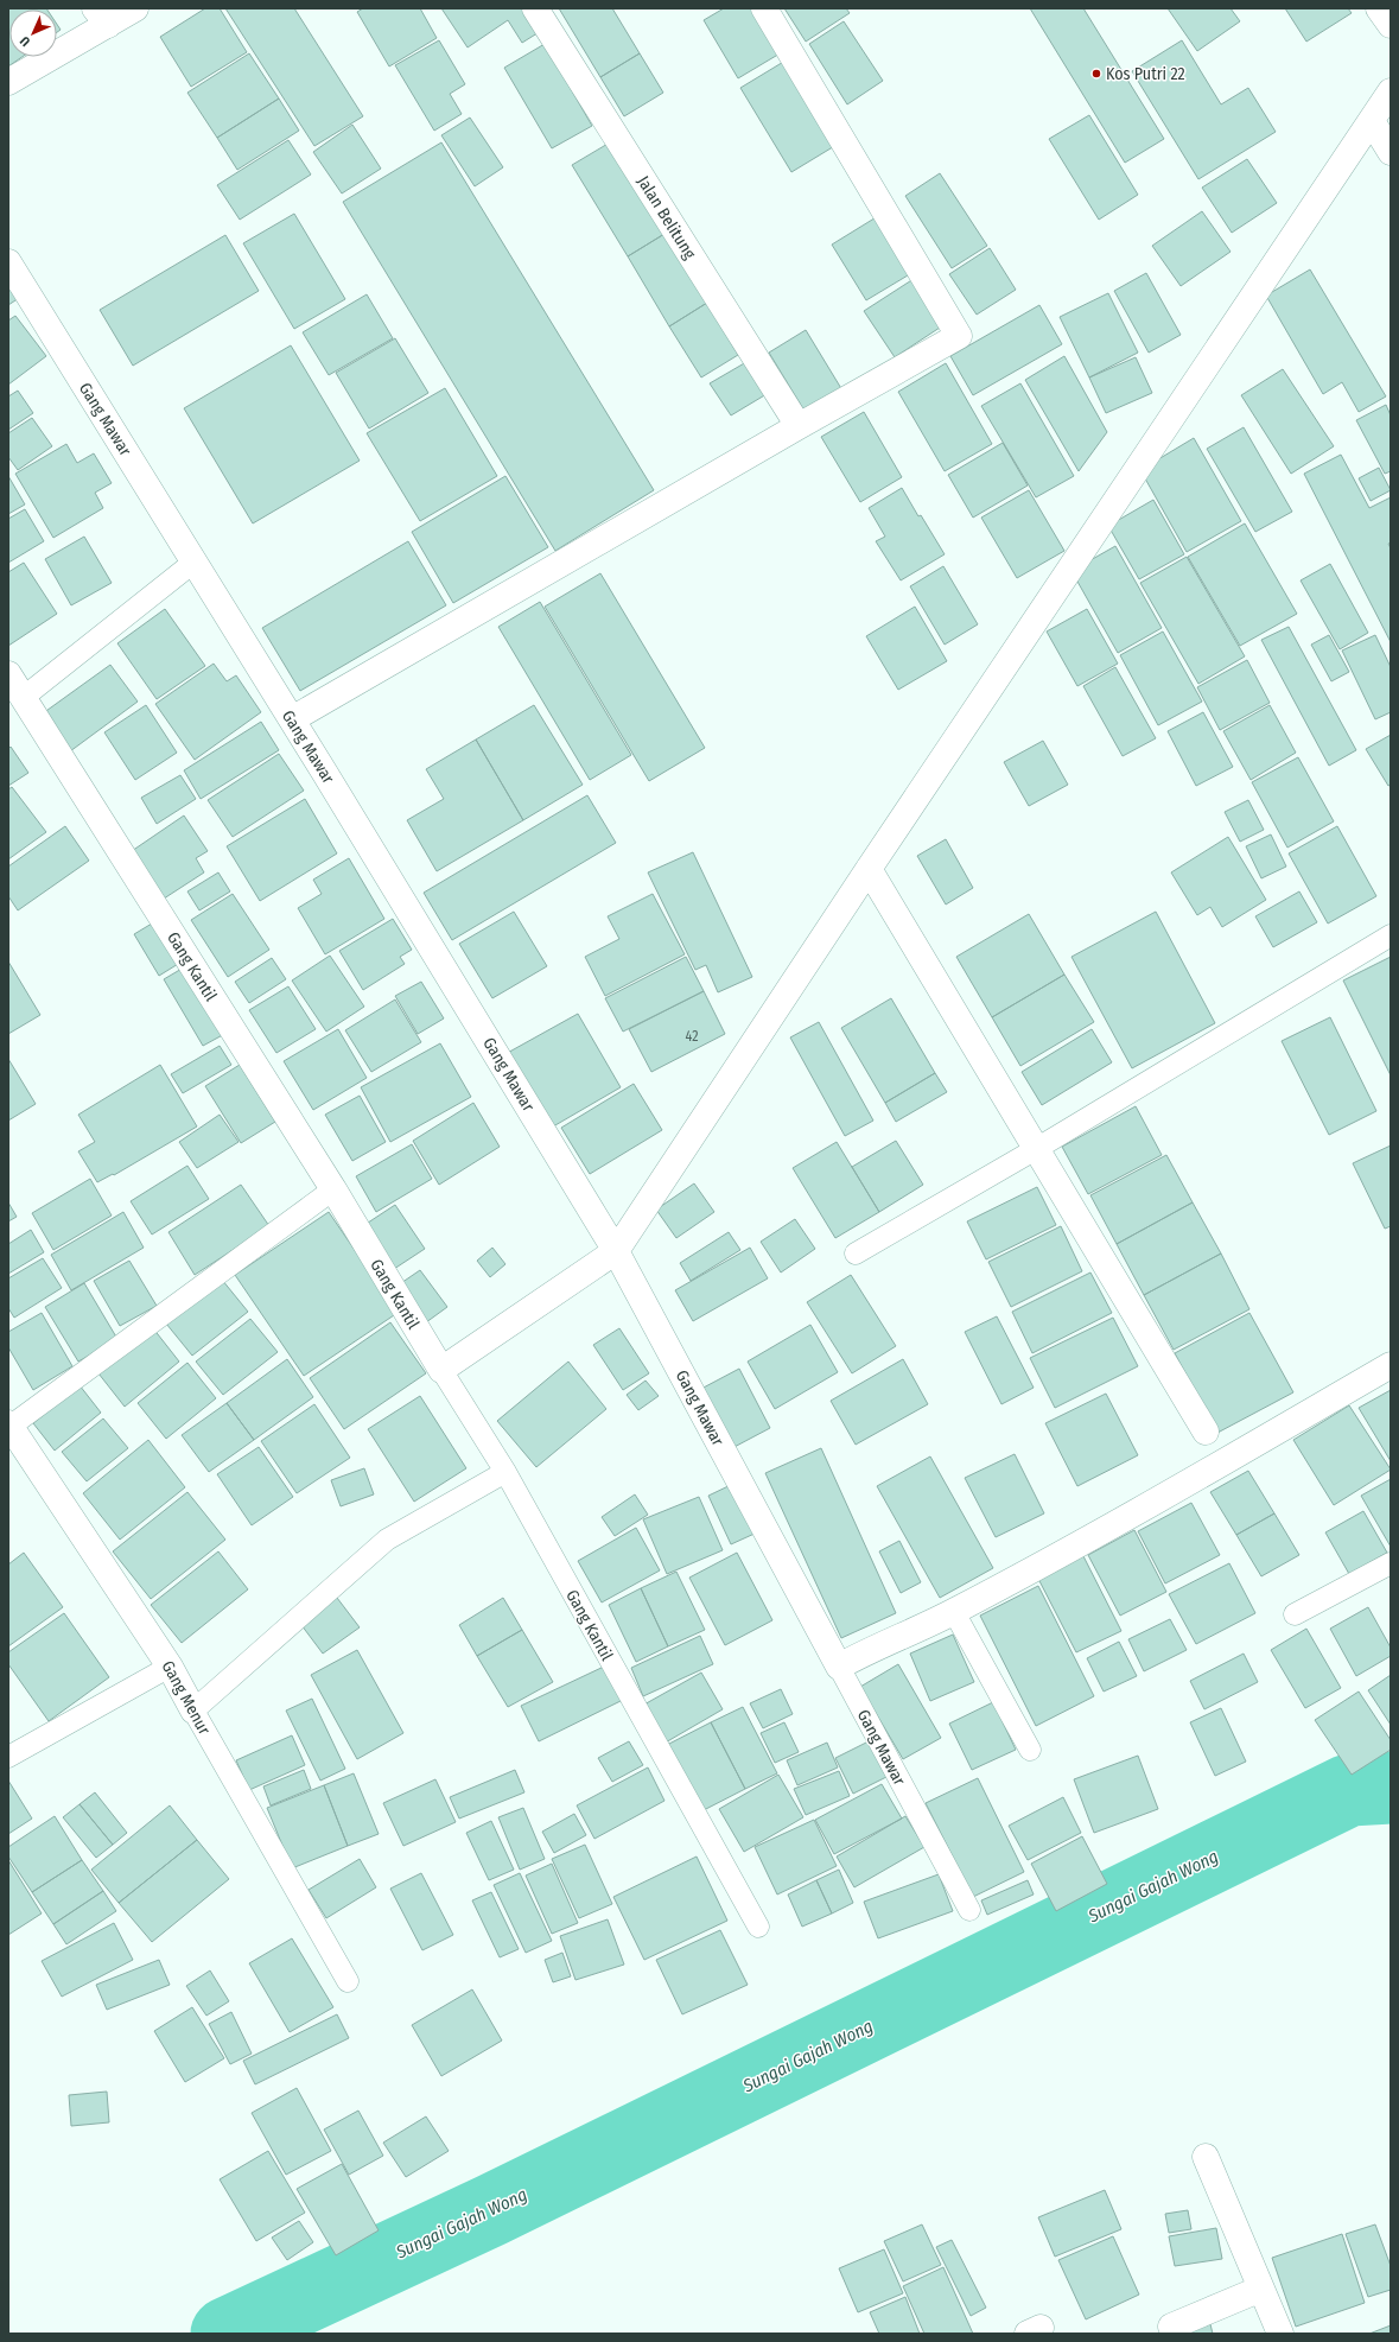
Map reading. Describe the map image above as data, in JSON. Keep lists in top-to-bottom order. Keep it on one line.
{"streets":{"street":["Jalan Belitung","Gang Mawar","Gang Kantil","Gang Menur"]},"water":["Sungai Gajah Wong"],"places":["Kos Putri 22"],"house_numbers":["42"],"north":"bottom left"}
